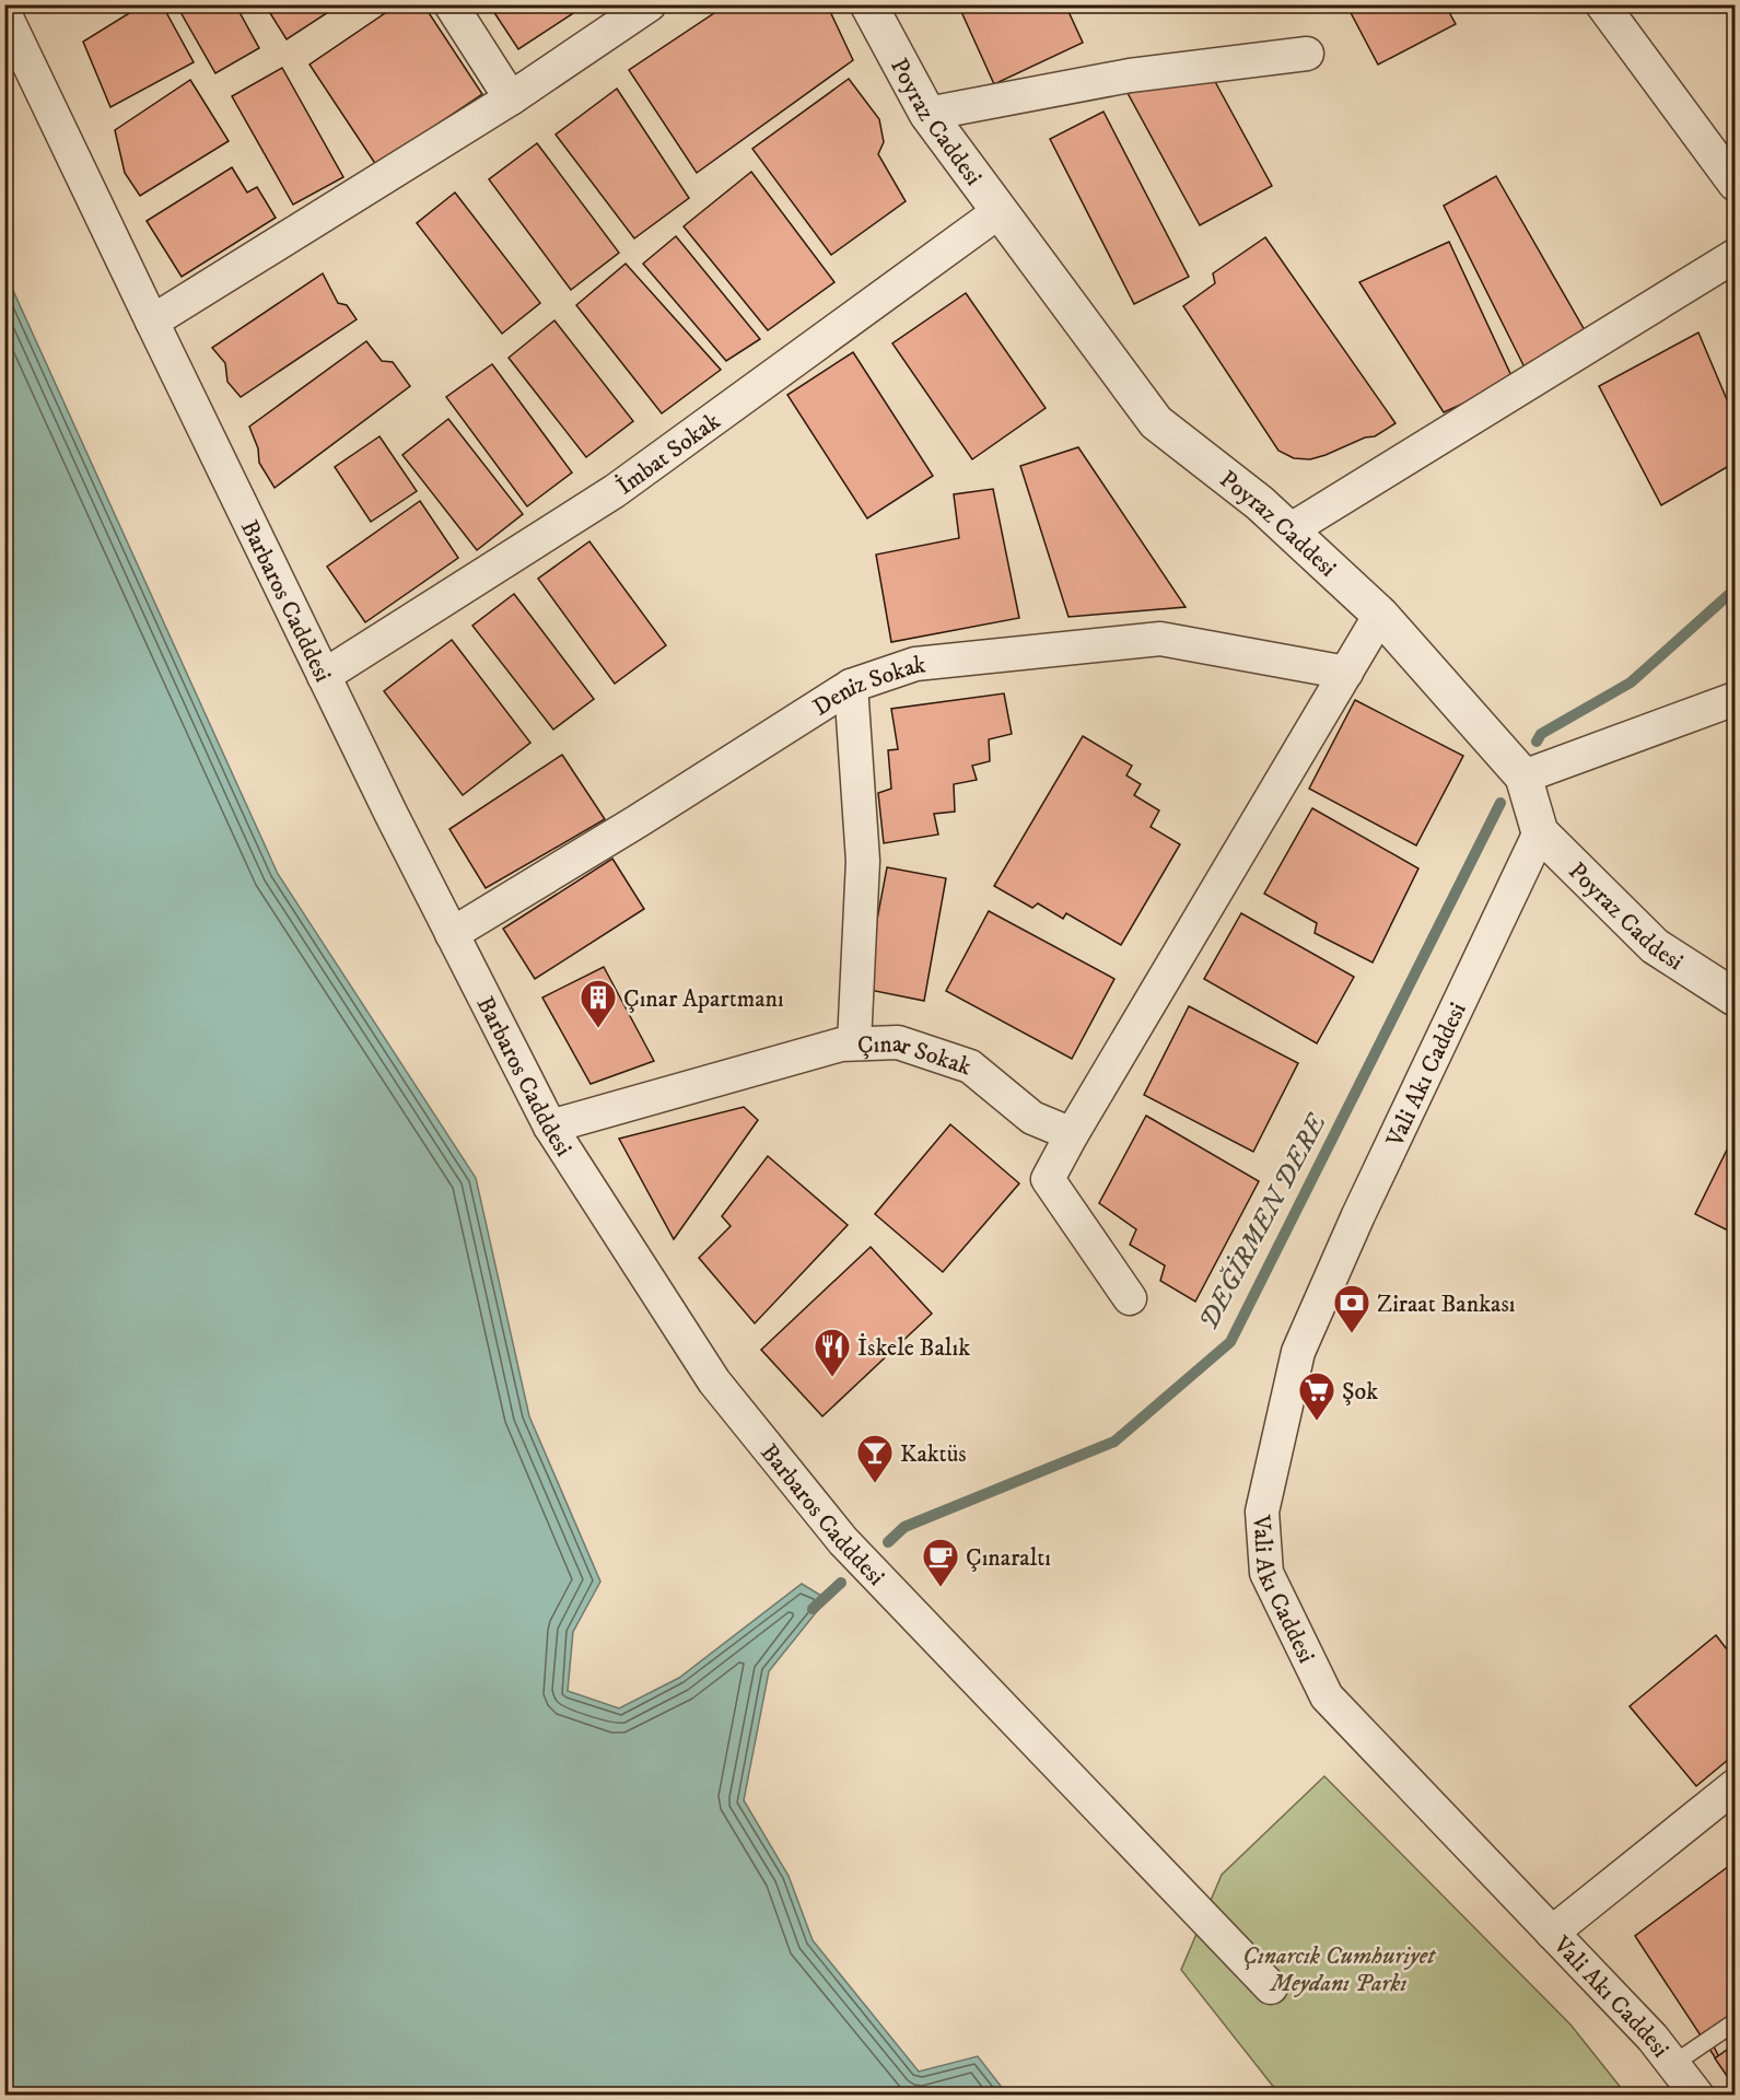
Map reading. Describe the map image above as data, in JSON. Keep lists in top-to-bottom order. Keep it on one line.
{"streets":{"street":["Poyraz Caddesi","İmbat Sokak","Barbaros Cadddesi","Deniz Sokak","Çınar Sokak","Vali Akı Caddesi"]},"crossings":[["Poyraz Caddesi","İmbat Sokak"],["Poyraz Caddesi","Vali Akı Caddesi"],["İmbat Sokak","Barbaros Cadddesi"],["Barbaros Cadddesi","Deniz Sokak"],["Barbaros Cadddesi","Çınar Sokak"]],"water":["DEĞİRMEN DERE"],"parks":["Çınarcık Cumhuriyet Meydanı Parkı"],"places":{"building":["Çınar Apartmanı"],"bank":["Ziraat Bankası"],"restaurant":["İskele Balık"],"supermarket":["Şok"],"bar":["Kaktüs"],"cafe":["Çınaraltı"]}}
